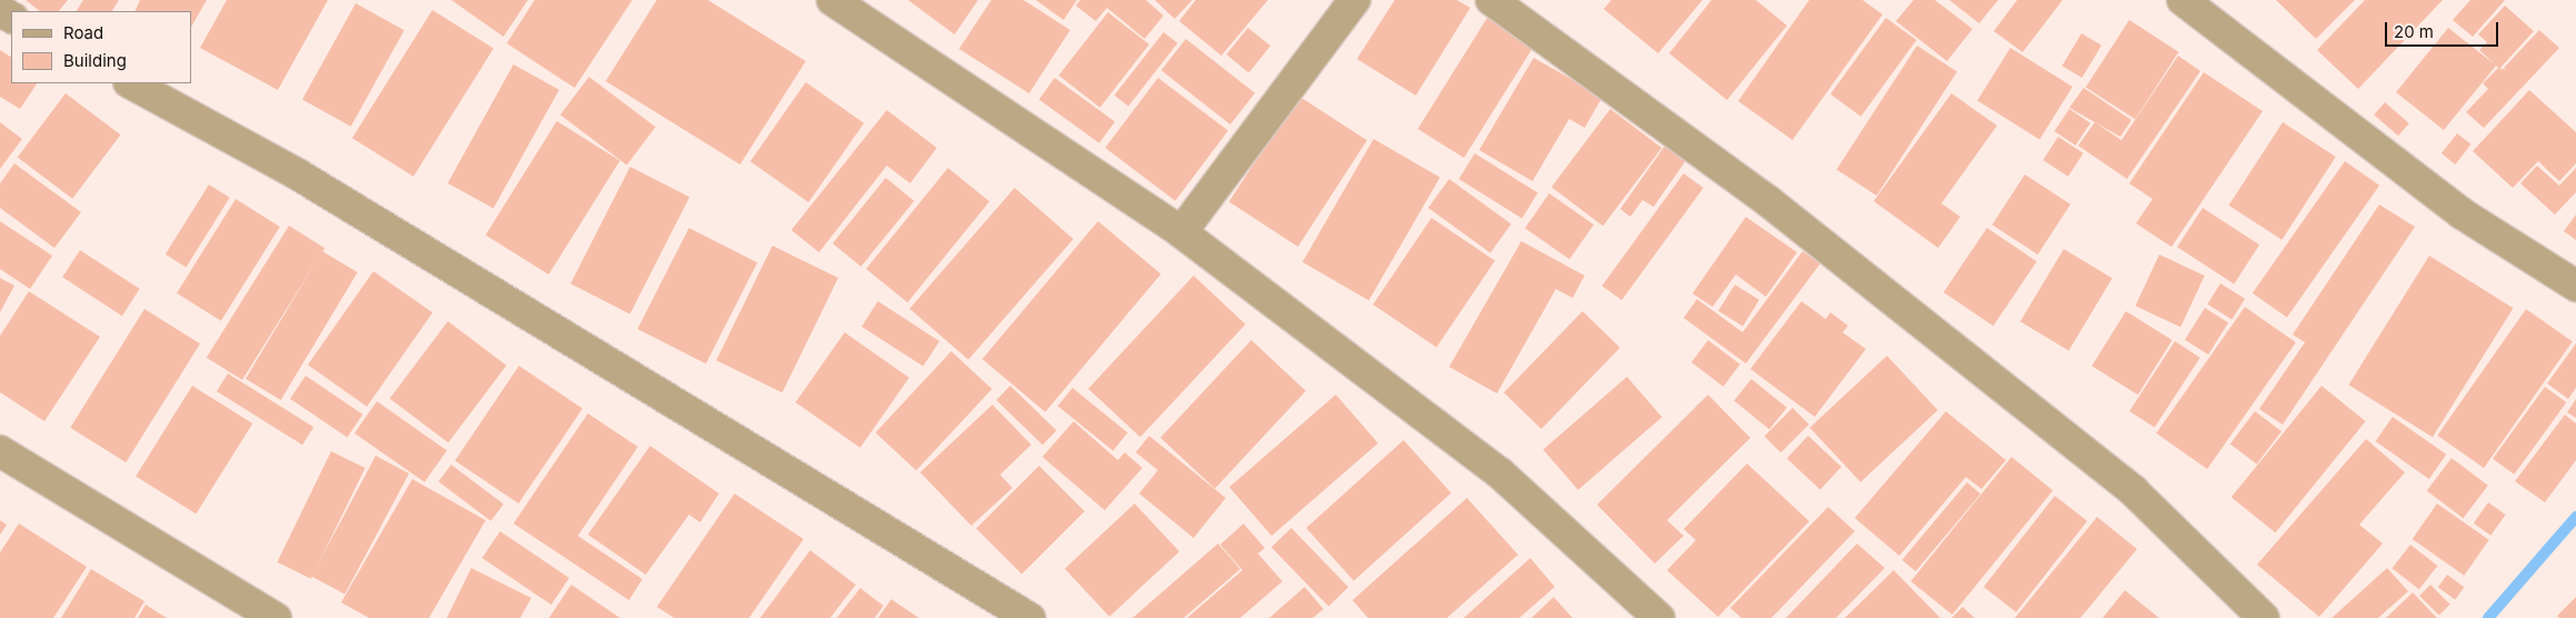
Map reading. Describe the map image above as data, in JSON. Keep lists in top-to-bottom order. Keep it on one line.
{"legend":["Road","Building"],"scale_bar":"20 m"}
